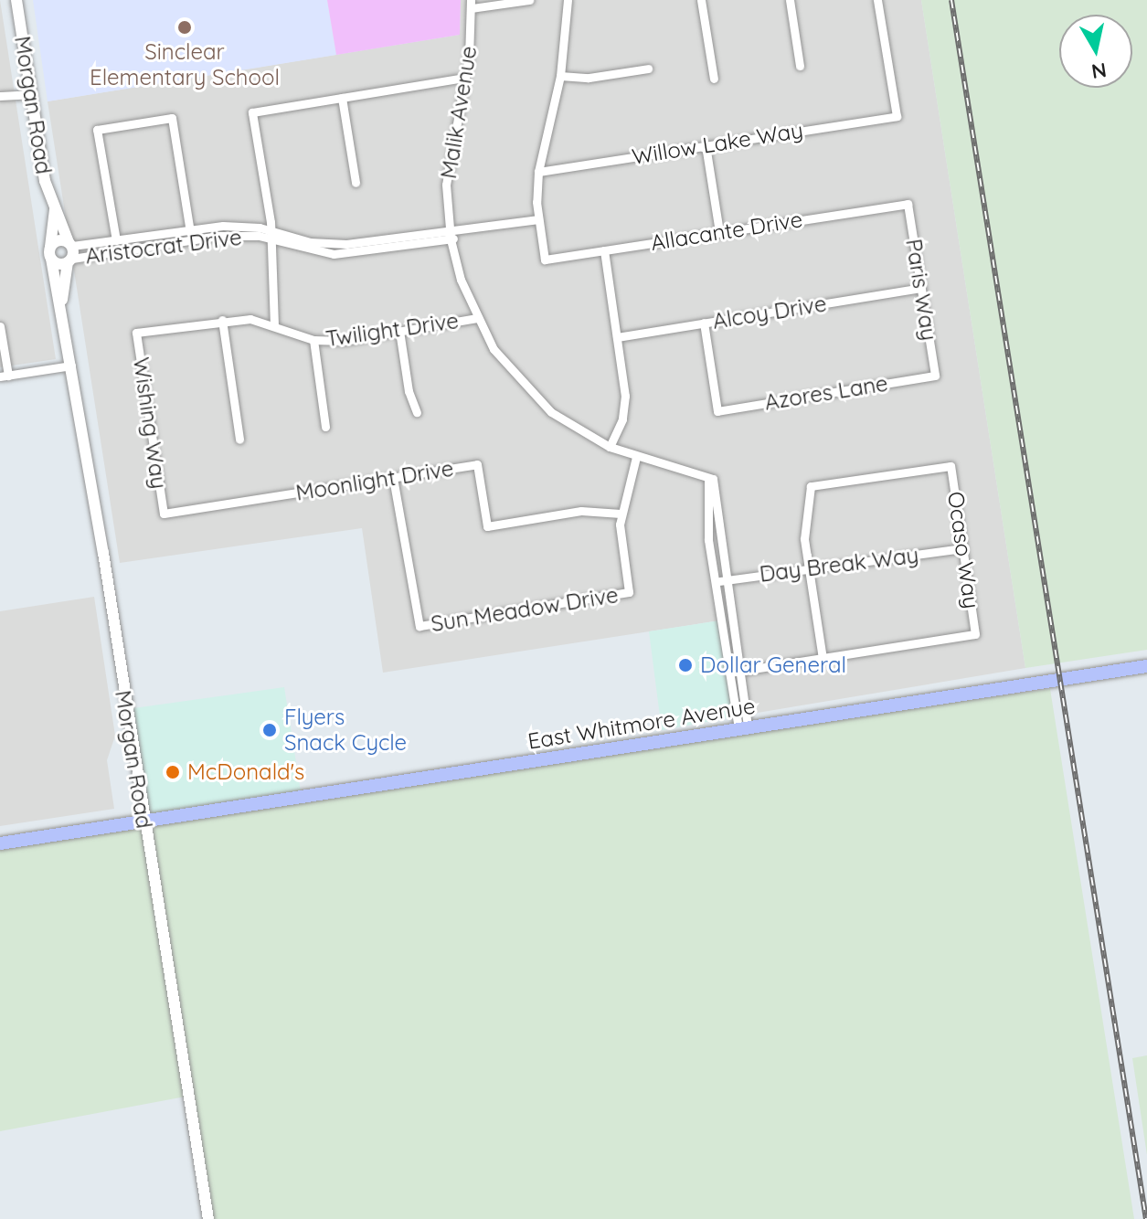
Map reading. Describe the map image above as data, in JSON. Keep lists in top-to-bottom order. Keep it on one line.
{"streets":{"main road":["East Whitmore Avenue"],"street":["Morgan Road","Malik Avenue","Willow Lake Way","Allacante Drive","Aristocrat Drive","Paris Way","Alcoy Drive","Twilight Drive","Azores Lane","Wishing Way","Moonlight Drive","Ocaso Way","Day Break Way","Sun Meadow Drive"]},"crossings":[["Morgan Road","Aristocrat Drive"],["Morgan Road","East Whitmore Avenue"],["Malik Avenue","Aristocrat Drive"],["Malik Avenue","Twilight Drive"],["Malik Avenue","Day Break Way"],["Allacante Drive","Aristocrat Drive"],["Allacante Drive","Paris Way"],["Paris Way","Alcoy Drive"],["Paris Way","Azores Lane"],["Alcoy Drive","Azores Lane"],["Twilight Drive","Wishing Way"],["Wishing Way","Moonlight Drive"],["Moonlight Drive","Sun Meadow Drive"],["Ocaso Way","Day Break Way"]],"places":["Sinclear Elementary School","Dollar General","Flyers Snack Cycle","McDonald's"],"north":"bottom"}
